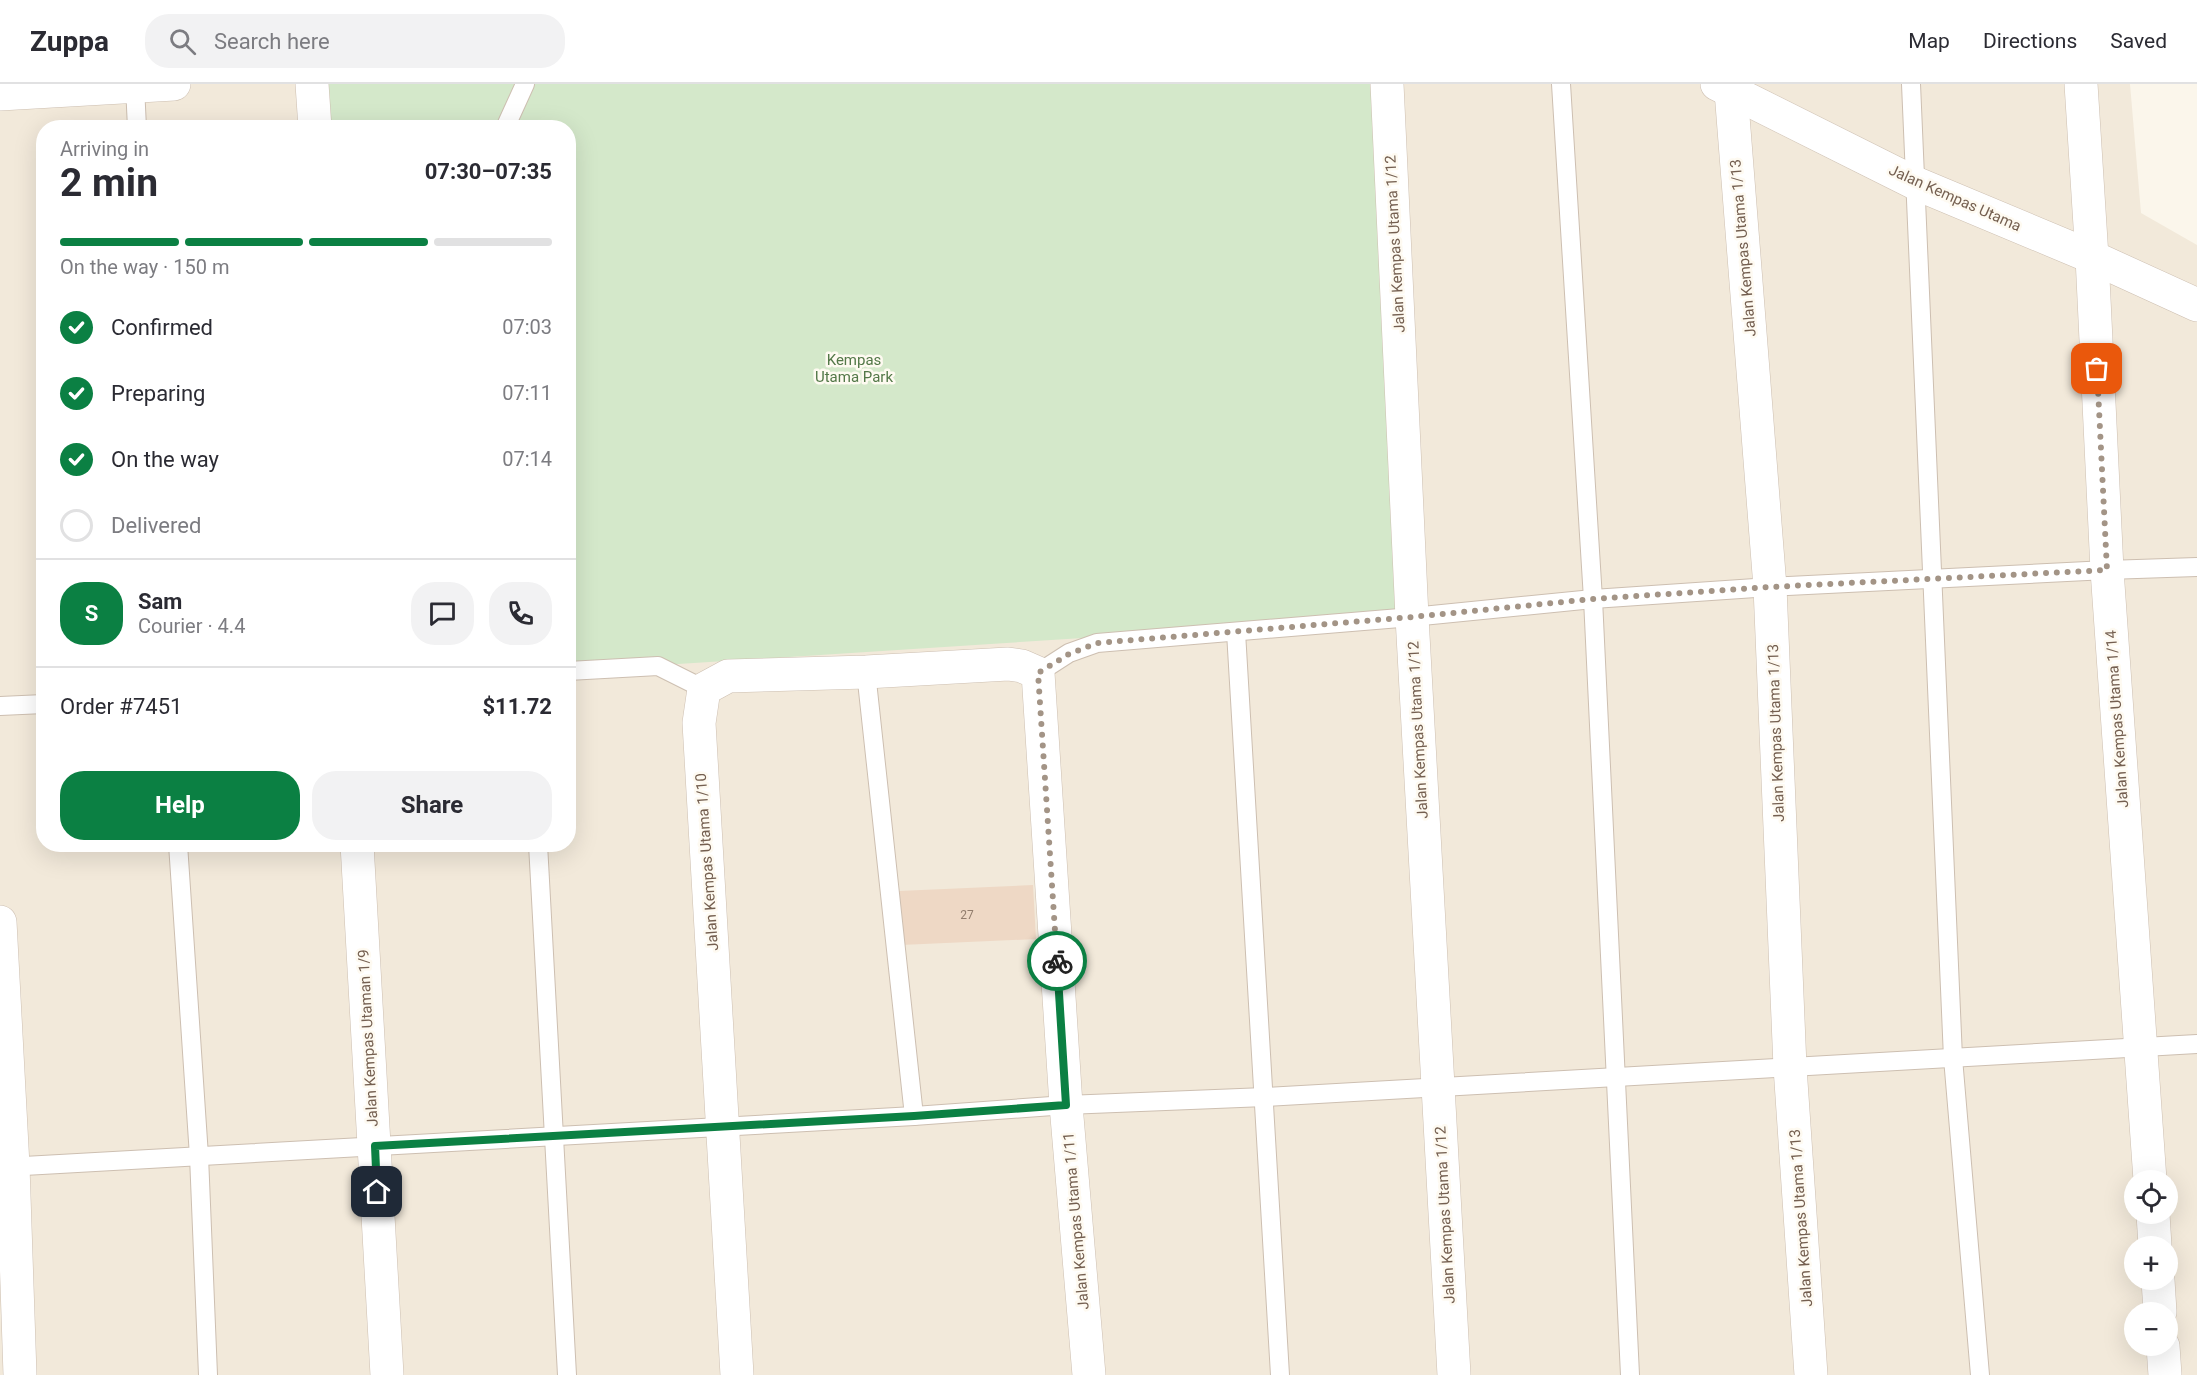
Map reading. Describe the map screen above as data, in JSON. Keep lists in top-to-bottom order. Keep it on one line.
{"streets":{"street":["Jalan Kempas Utama","Jalan Kempas Utama 1/12","Jalan Kempas Utama 1/13","Jalan Kempas Utama 1/14","Jalan Kempas Utama 1/10","Jalan Kempas Utaman 1/9","Jalan Kempas Utama 1/11"]},"crossings":[["Jalan Kempas Utama","Jalan Kempas Utama 1/13"],["Jalan Kempas Utama","Jalan Kempas Utama 1/14"]],"parks":["Kempas Utama Park"],"house_numbers":["27"],"page":{"header":"Zuppa","search":"Search here","nav":["Map","Directions","Saved"],"heading":["2 min","Arriving in","07:30–07:35"],"panel":["Sam","Courier · 4.4","Order #7451","$11.72"],"bar":"On the way · 150 m","list":[["Confirmed","07:03"],["Preparing","07:11"],["On the way","07:14"],"Delivered"],"round":"S","buttons":["Help","Share"],"map_buttons":["+","−"]}}
